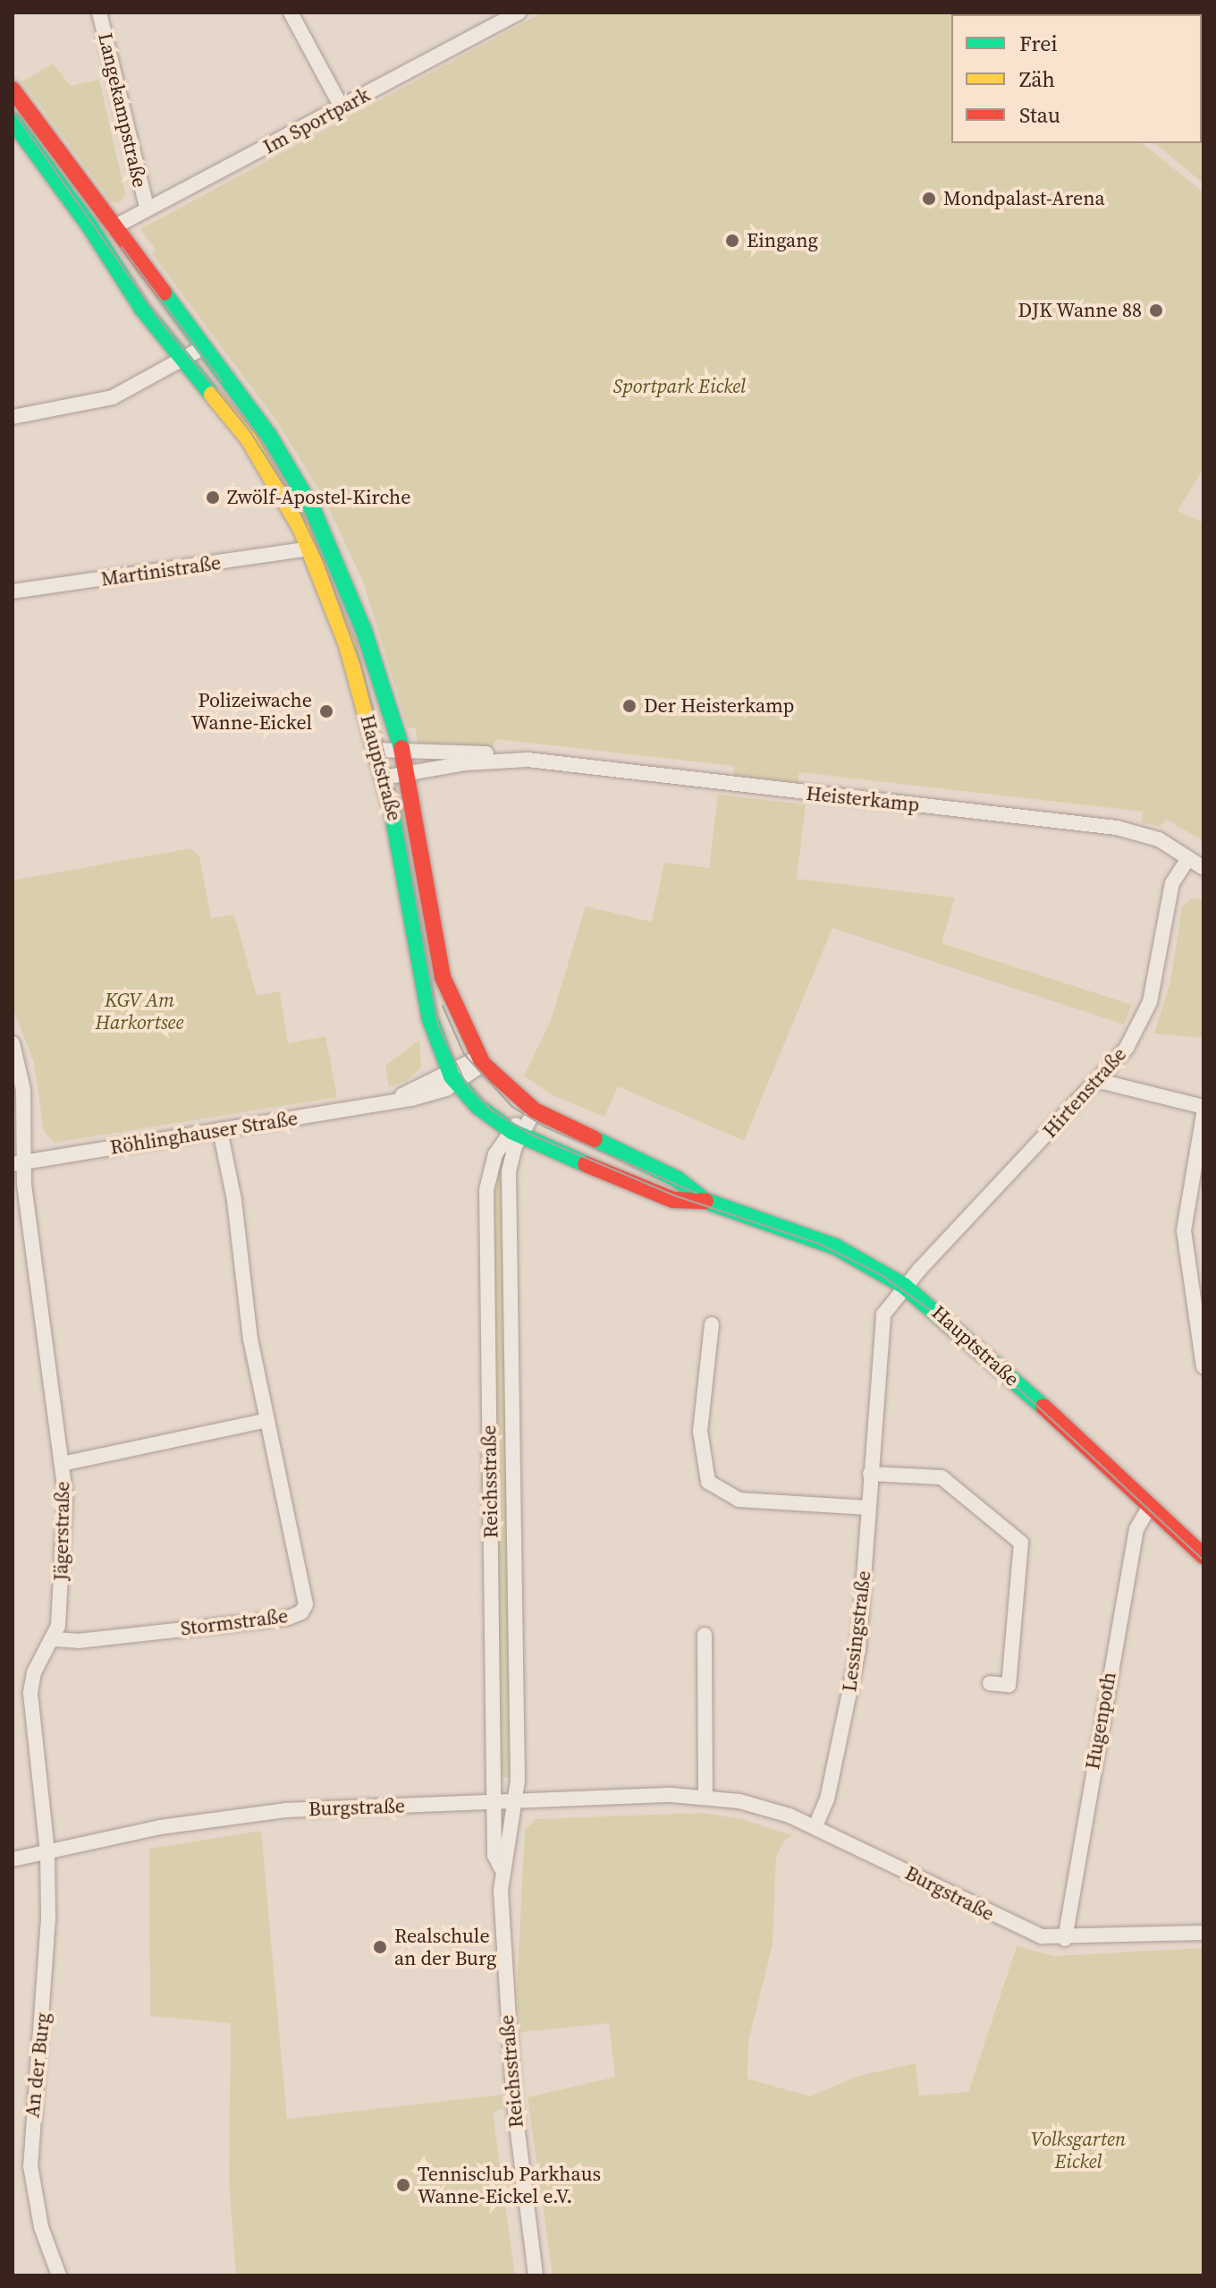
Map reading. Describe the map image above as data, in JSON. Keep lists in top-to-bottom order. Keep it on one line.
{"streets":{"street":["Langekampstraße","Im Sportpark","Martinistraße","Hauptstraße","Heisterkamp","Hirtenstraße","Röhlinghauser Straße","Reichsstraße","Jägerstraße","Stormstraße","Lessingstraße","Hugenpoth","Burgstraße","An der Burg"]},"crossings":[["Langekampstraße","Im Sportpark"],["Im Sportpark","Hauptstraße"],["Martinistraße","Hauptstraße"],["Hauptstraße","Heisterkamp"],["Hauptstraße","Hirtenstraße"],["Hauptstraße","Röhlinghauser Straße"],["Hauptstraße","Reichsstraße"],["Hauptstraße","Lessingstraße"],["Hauptstraße","Hugenpoth"],["Heisterkamp","Hirtenstraße"],["Hirtenstraße","Lessingstraße"],["Röhlinghauser Straße","Jägerstraße"],["Röhlinghauser Straße","Stormstraße"],["Reichsstraße","Burgstraße"],["Jägerstraße","Stormstraße"],["Jägerstraße","Burgstraße"],["Jägerstraße","An der Burg"],["Lessingstraße","Burgstraße"],["Hugenpoth","Burgstraße"],["Burgstraße","An der Burg"]],"parks":["Sportpark Eickel","KGV Am Harkortsee","Volksgarten Eickel"],"places":["Mondpalast-Arena","Eingang","DJK Wanne 88","Zwölf-Apostel-Kirche","Der Heisterkamp","Polizeiwache Wanne-Eickel","Realschule an der Burg","Tennisclub Parkhaus Wanne-Eickel e.V."],"legend":["Frei","Zäh","Stau"]}
